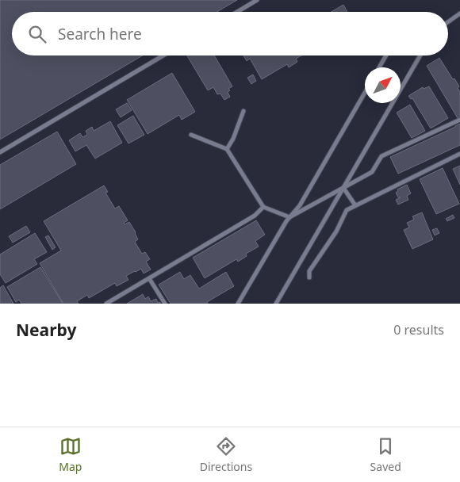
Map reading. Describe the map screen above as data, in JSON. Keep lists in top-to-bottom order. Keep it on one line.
{"north":"top right","page":{"search":"Search here","heading":["Nearby","0 results"],"nav":["Map","Directions","Saved"]}}
